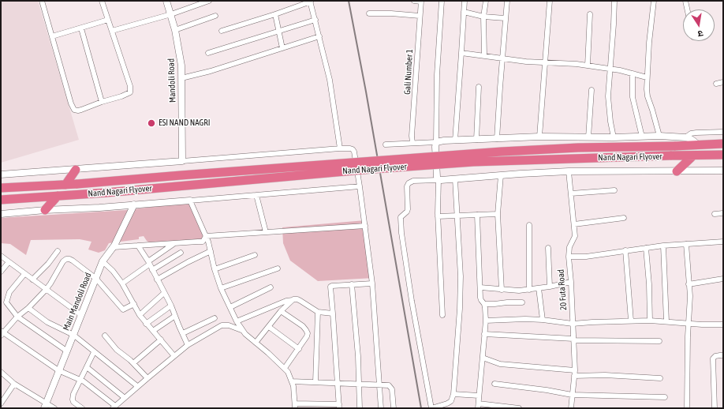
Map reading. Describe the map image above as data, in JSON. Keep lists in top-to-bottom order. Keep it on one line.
{"streets":{"highway":["Nand Nagari Flyover"],"street":["Gali Number 1","Mandoli Road","20 Futa Road","Main Mandoli Road"]},"places":["ESI NAND NAGRI"],"north":"bottom"}
